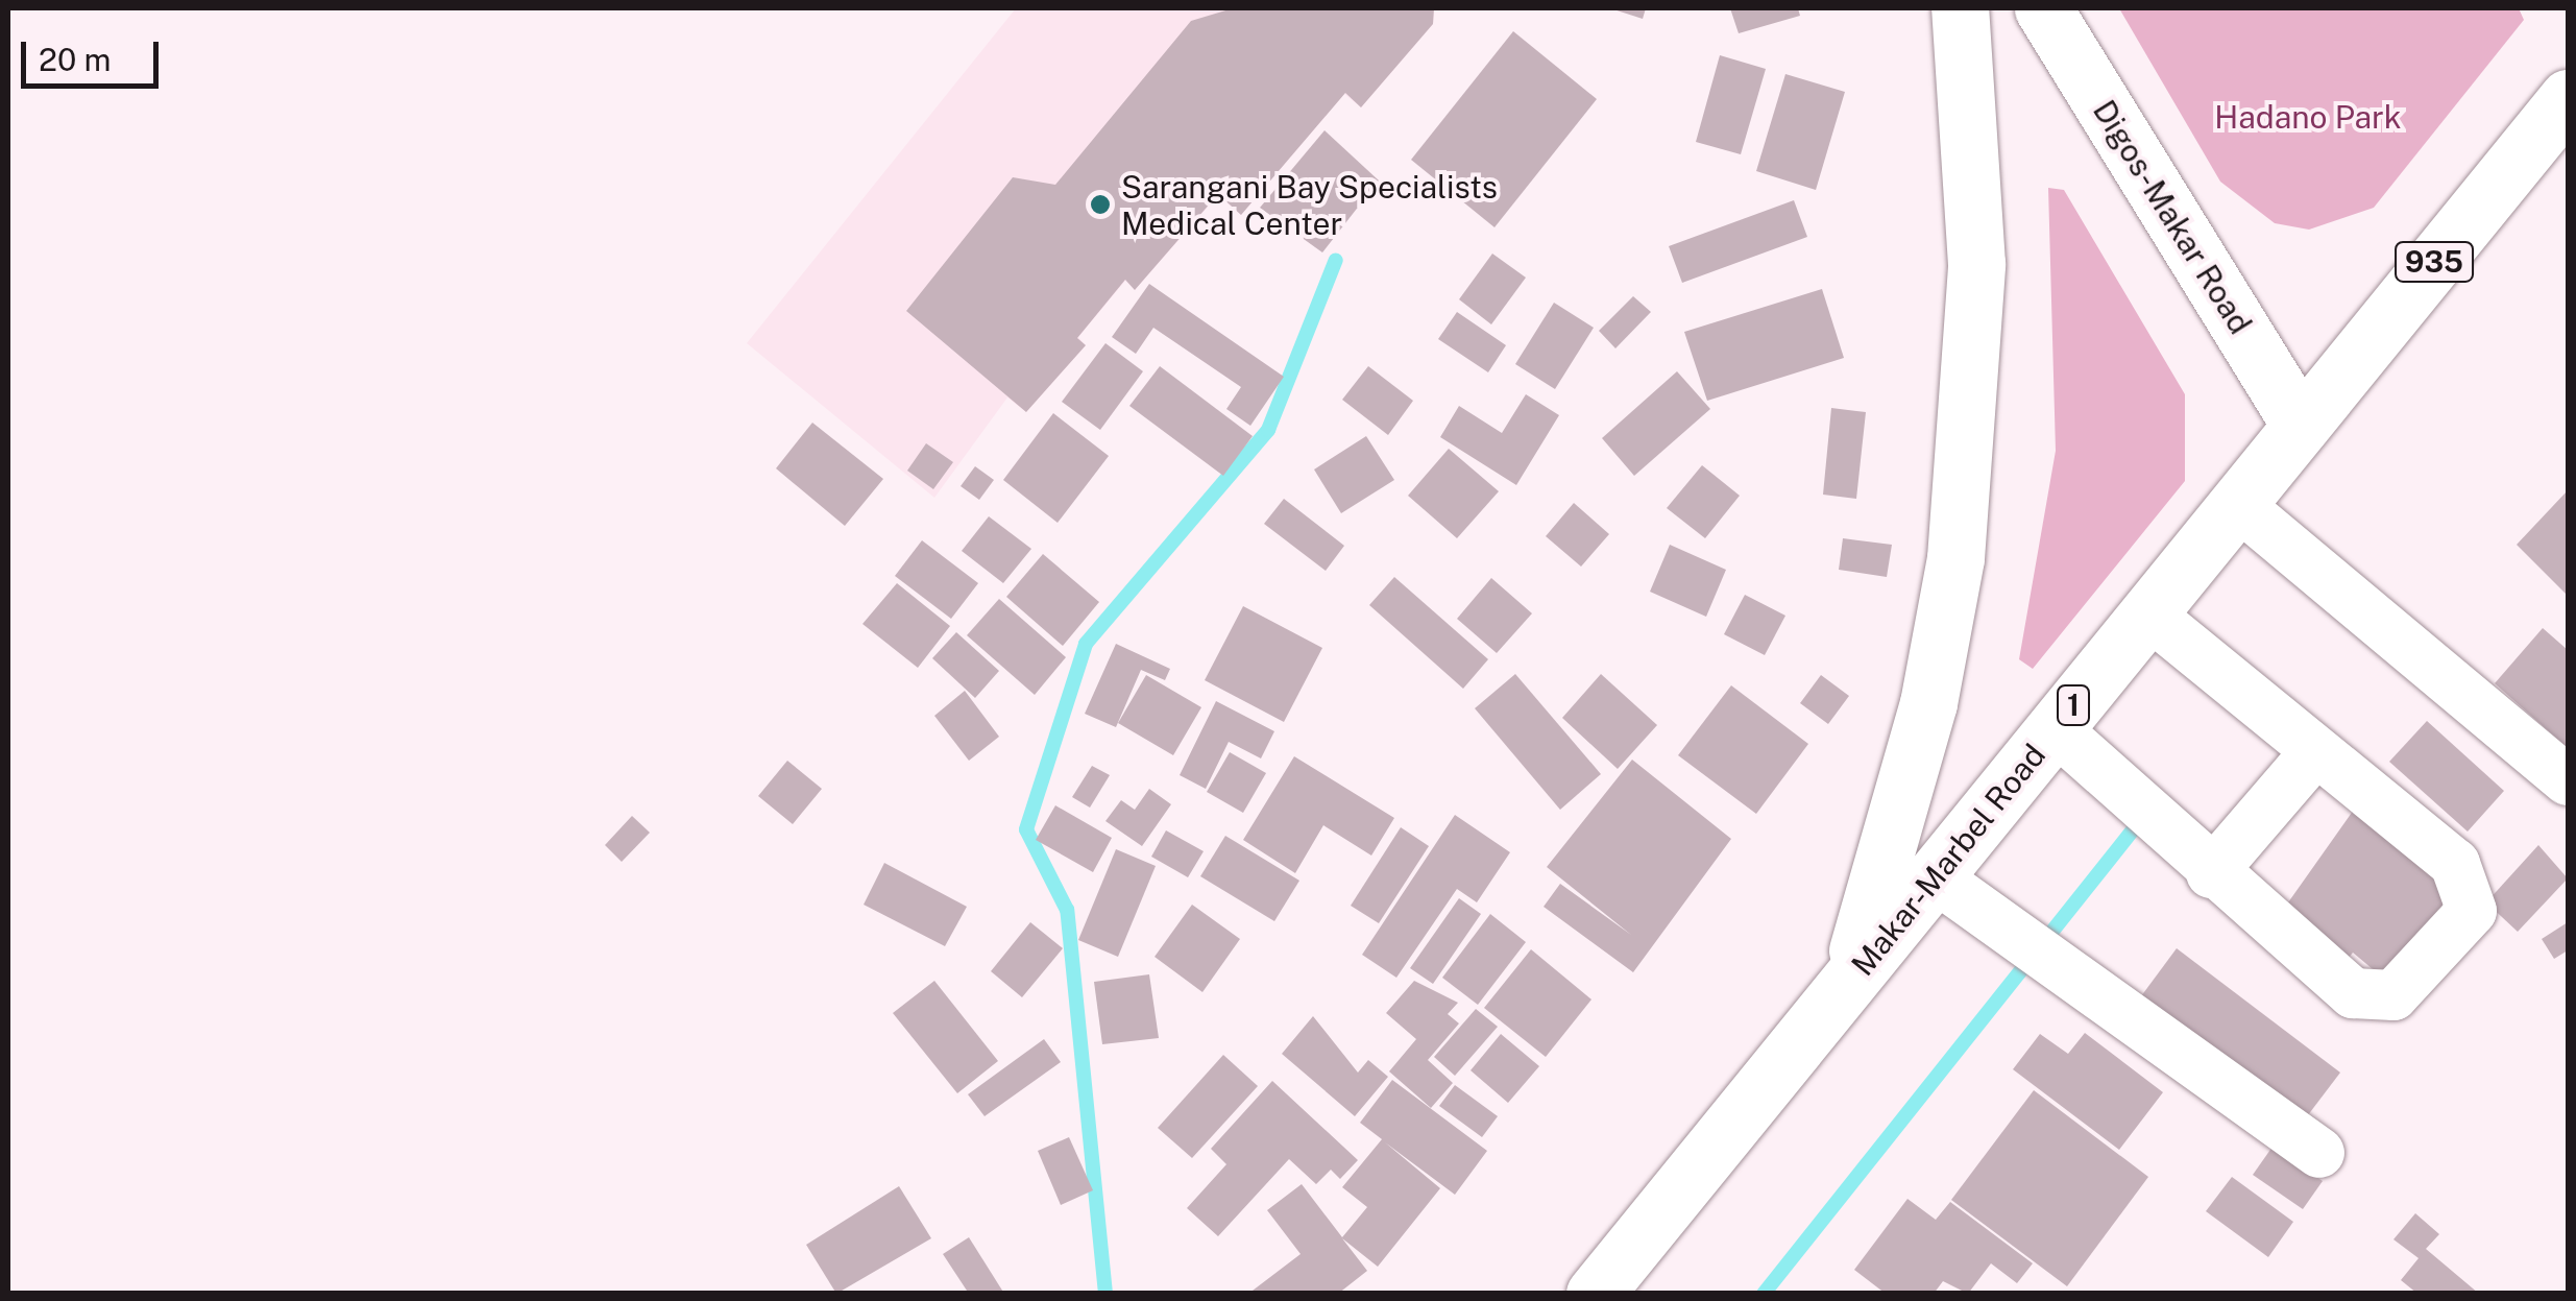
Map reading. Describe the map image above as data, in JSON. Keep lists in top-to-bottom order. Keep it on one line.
{"streets":{"main road":["Digos-Makar Road","935","1","Makar-Marbel Road"]},"crossings":[["Digos-Makar Road","935"],["Digos-Makar Road","Makar-Marbel Road"],["935","Makar-Marbel Road"]],"parks":["Hadano Park"],"places":["Sarangani Bay Specialists Medical Center"],"scale_bar":"20 m"}
